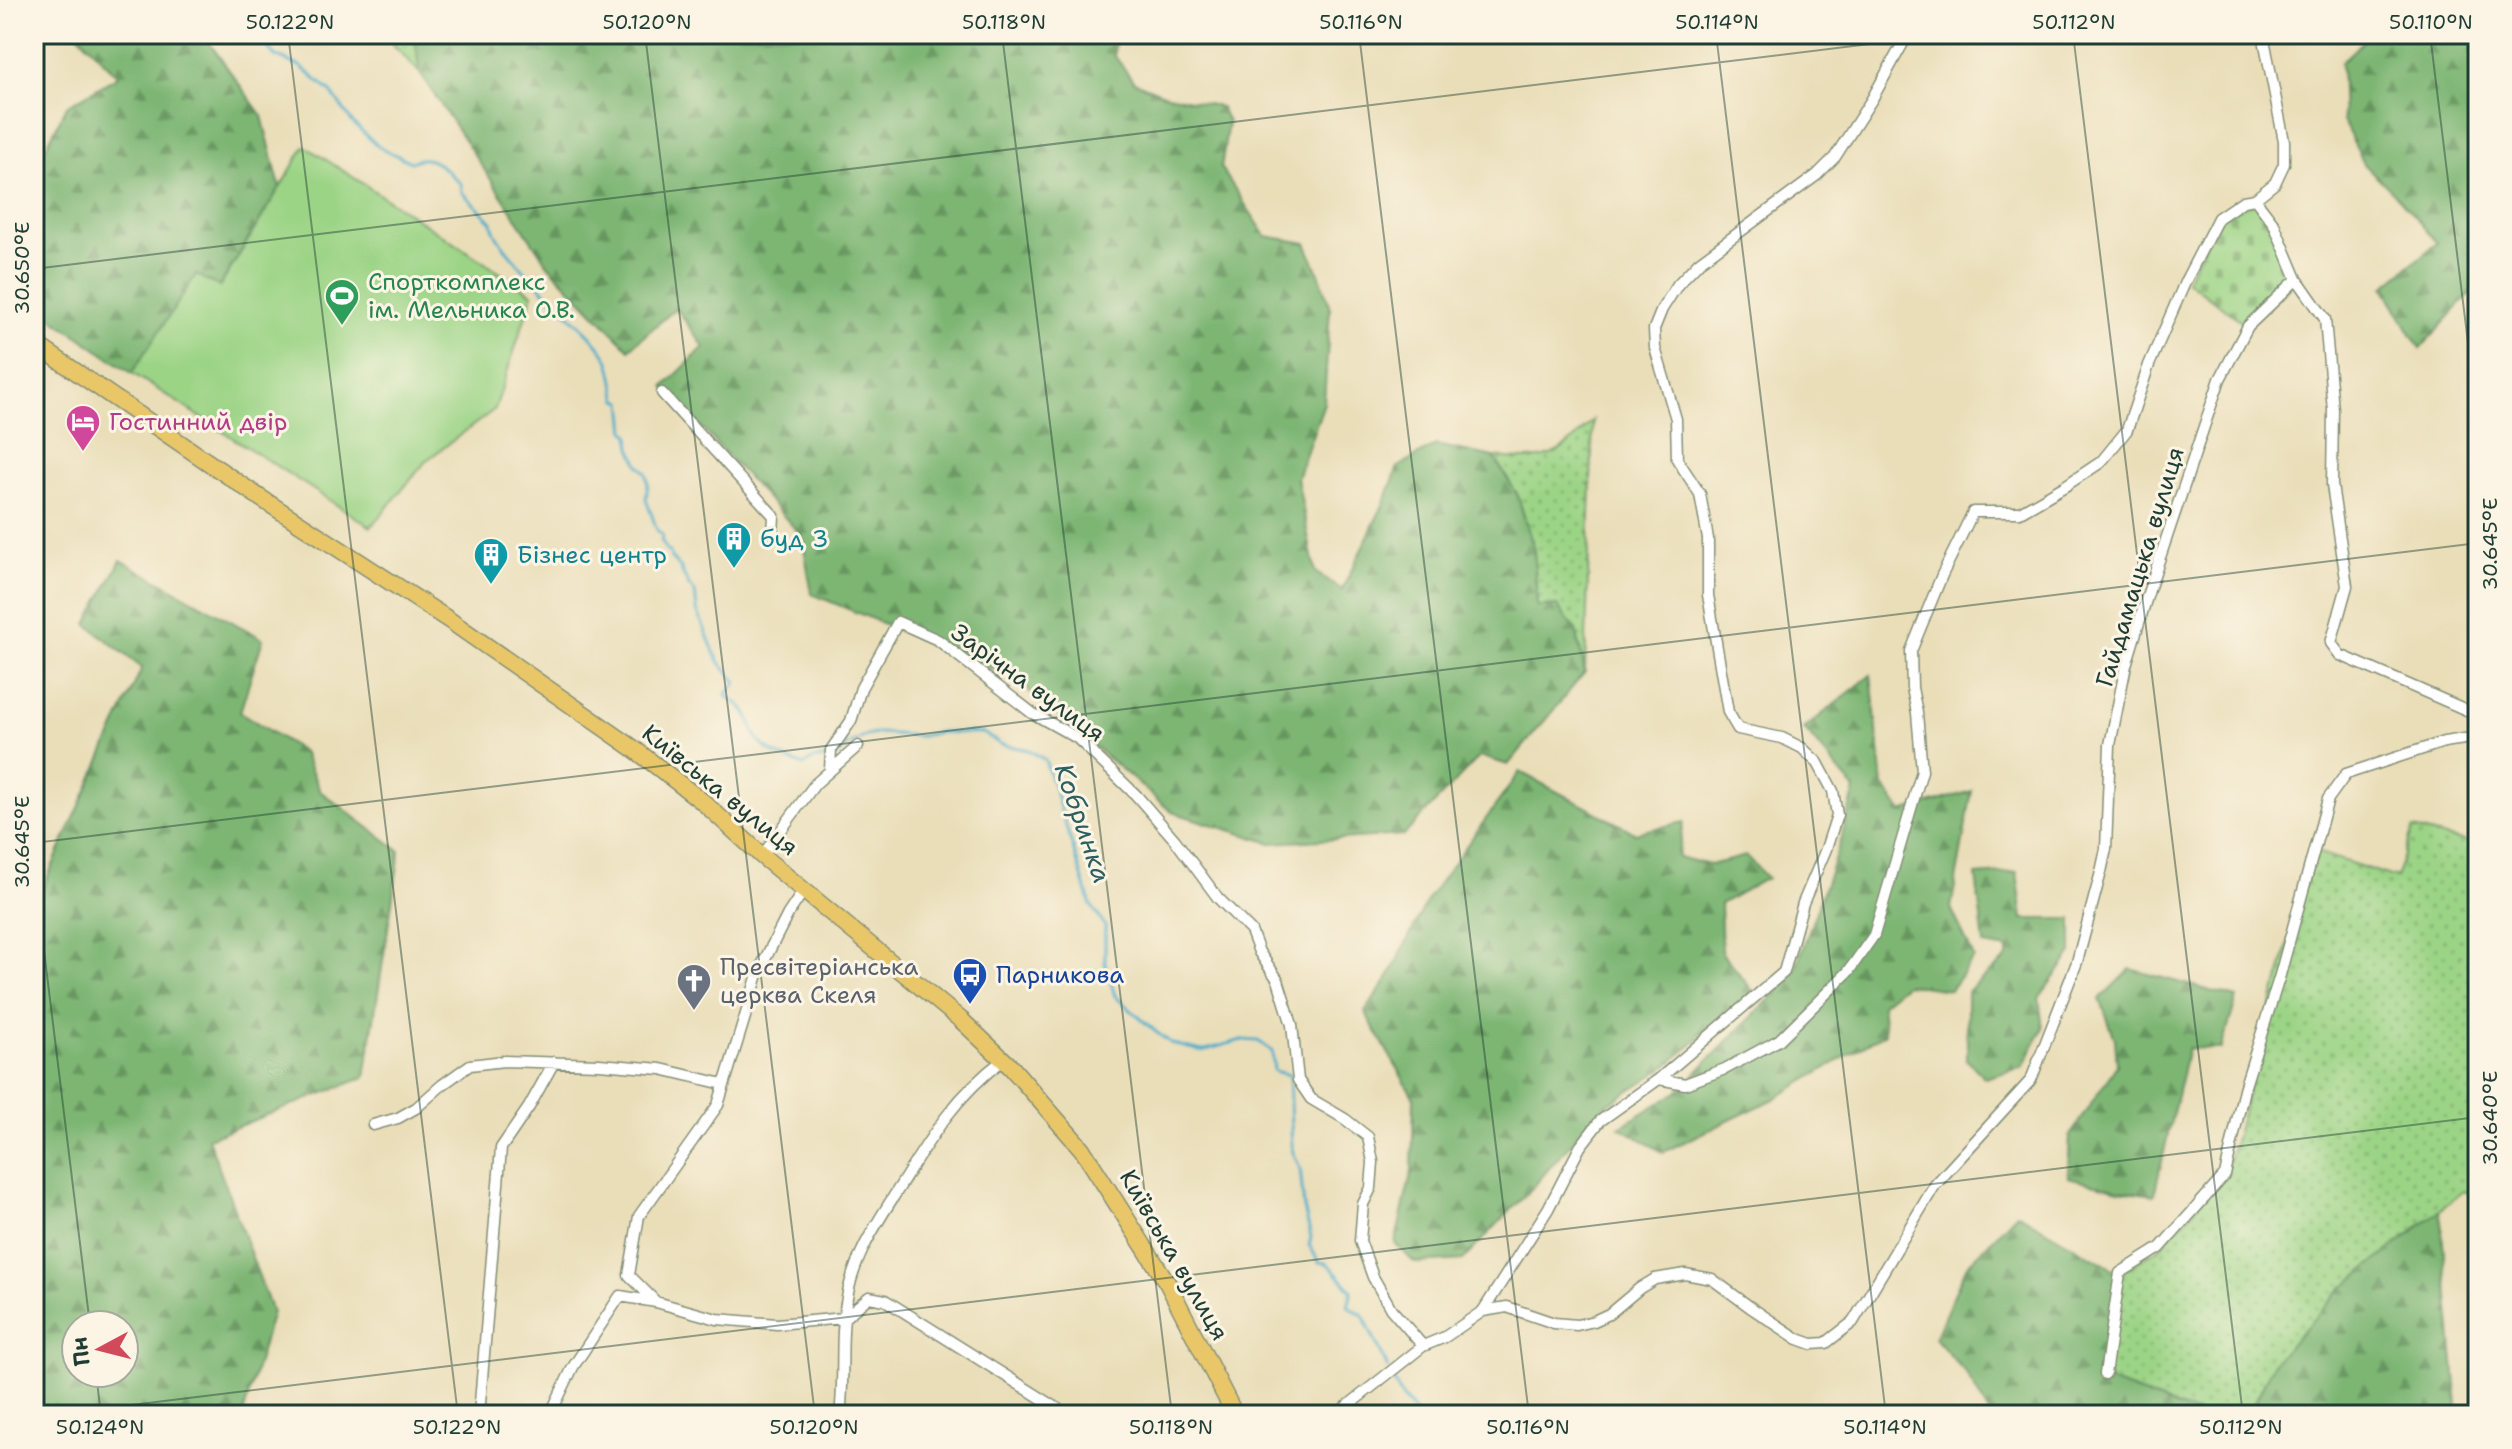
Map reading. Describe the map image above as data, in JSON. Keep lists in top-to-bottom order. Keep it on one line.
{"streets":{"main road":["Київська вулиця"],"street":["Гайдамацька вулиця","Зарічна вулиця"]},"water":["Кобринка"],"places":{"sports":["Спорткомплекс ім. Мельника О.В."],"hotel":["Гостинний двір"],"building":["буд 3","Бізнес центр"],"bus stop":["Парникова"],"church":["Пресвітеріанська церква Скеля"]},"north":"left","coordinates":["50.122°N","50.120°N","50.118°N","50.116°N","50.114°N","50.112°N","50.110°N","30.650°E","30.645°E","30.640°E","50.124°N"]}
